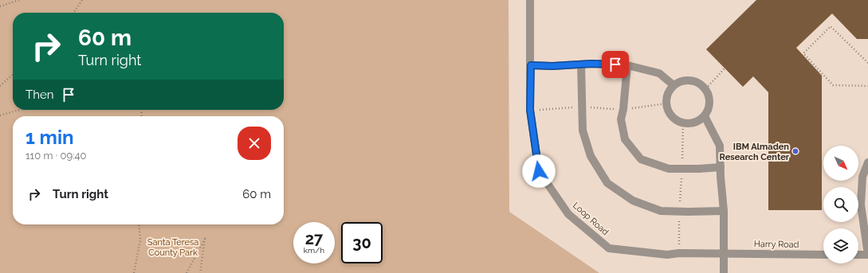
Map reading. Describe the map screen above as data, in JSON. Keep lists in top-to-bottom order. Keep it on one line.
{"streets":{"street":["Loop Road","Harry Road"]},"crossings":[["Loop Road","Harry Road"]],"parks":["Santa Teresa County Park"],"places":["IBM Almaden Research Center"],"north":"bottom right","page":{"turn":["60 m","Turn right"],"then":"Then","heading":["1 min","110 m · 09:40"],"list":[{"name":"Turn right","value":"60 m"}],"speed":"27 km/h","limit":"30"}}
